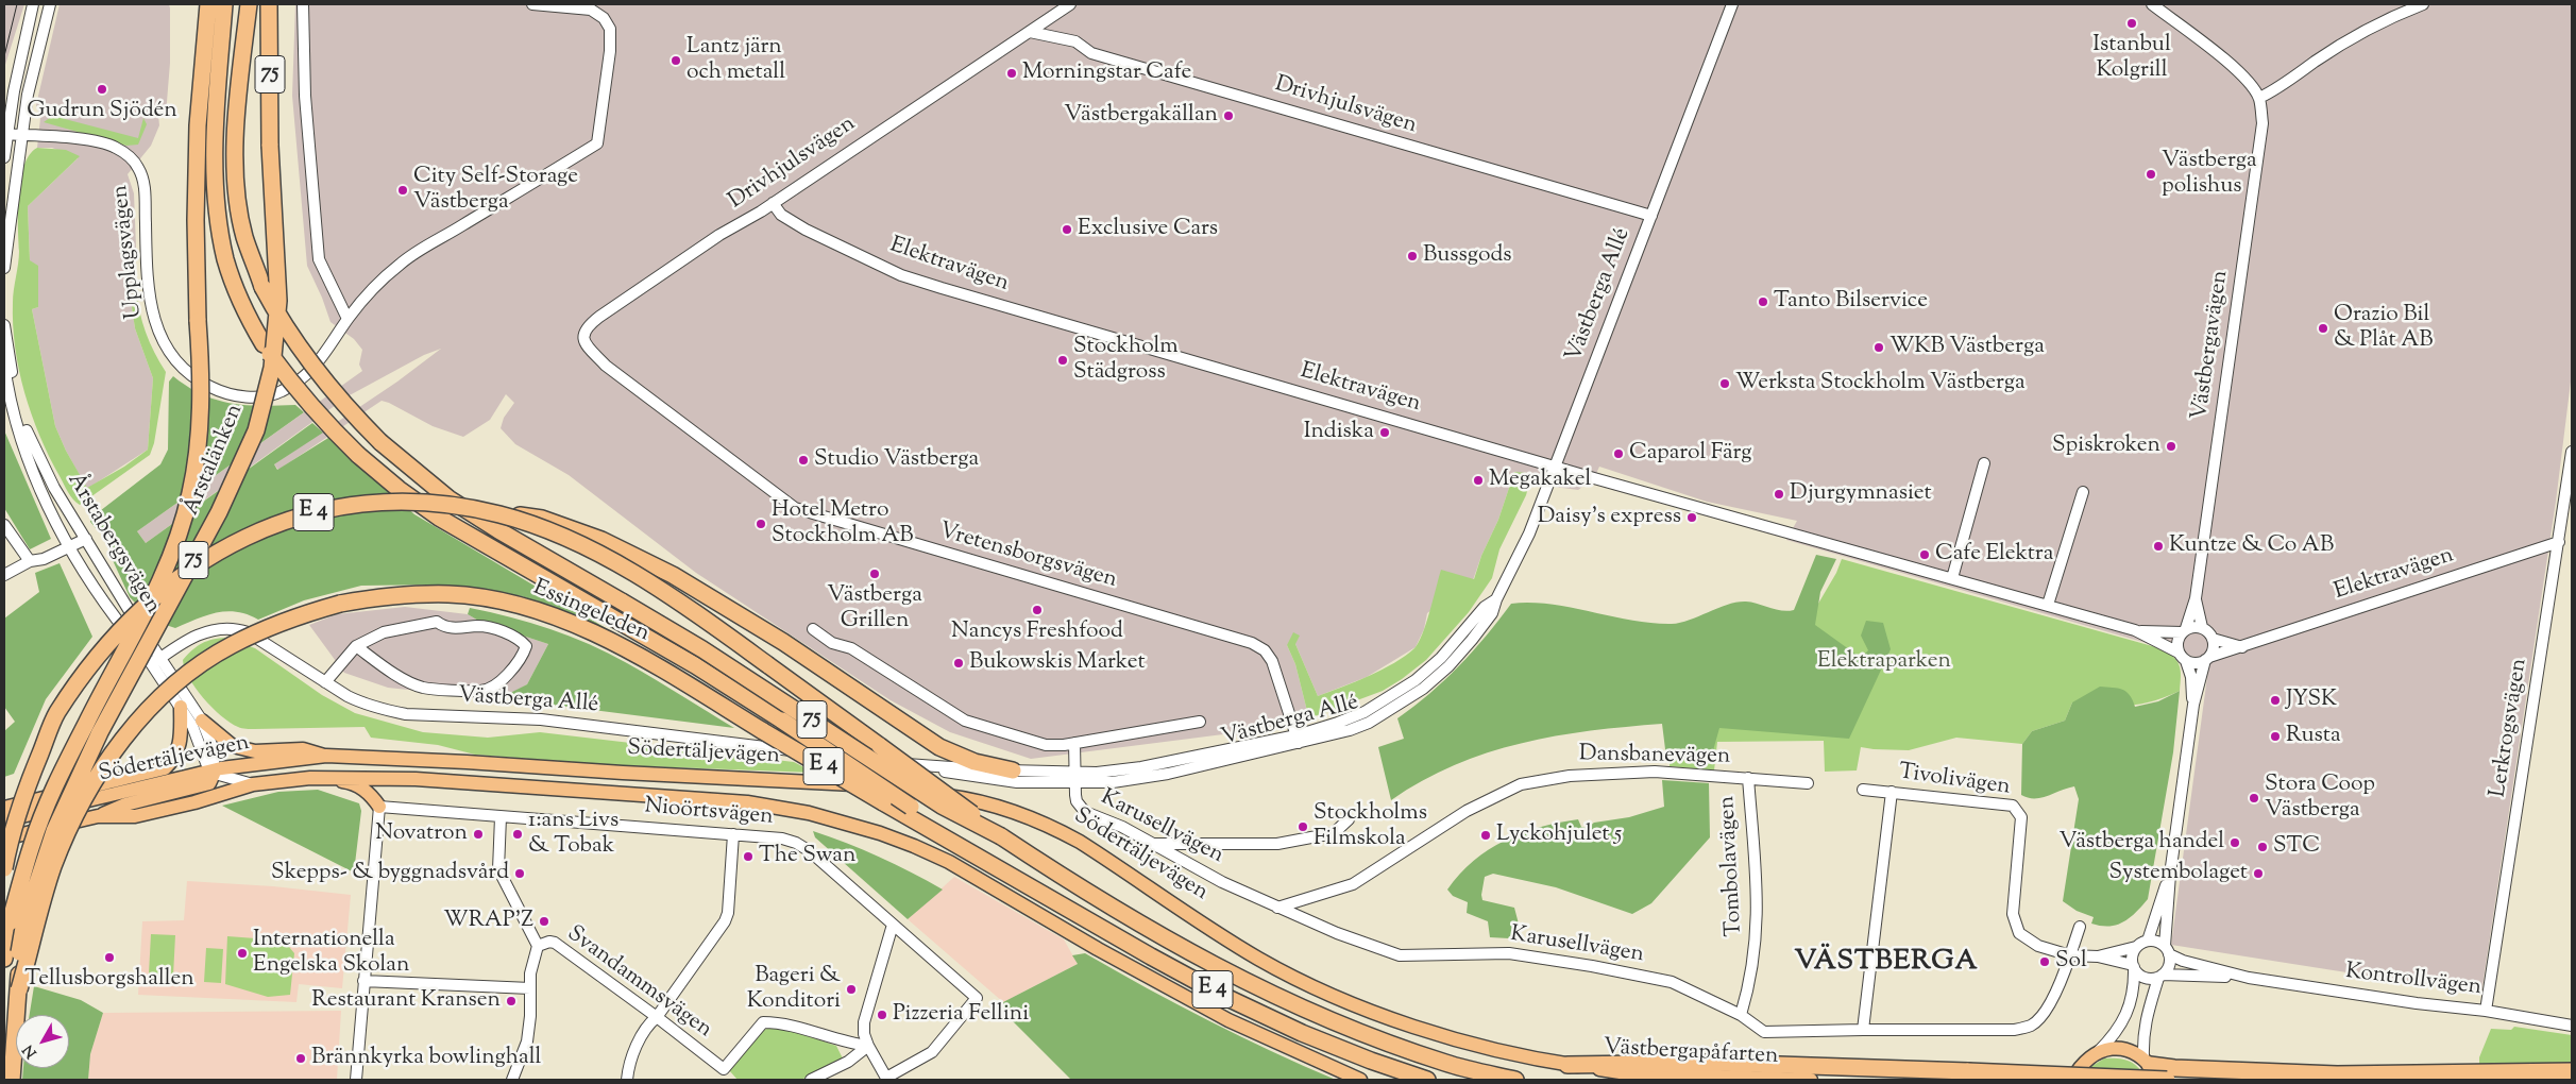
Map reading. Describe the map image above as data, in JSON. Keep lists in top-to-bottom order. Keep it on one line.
{"streets":{"highway":["75","Årstalänken","E 4","Essingeleden"],"main road":["Södertäljevägen","Västbergapåfarten"],"street":["Drivhjulsvägen","Upplagsvägen","Elektravägen","Västberga Allé","Västbergavägen","Årstabergsvägen","Vretensborgsvägen","Lerkrogsvägen","Dansbanevägen","Tivolivägen","Nioörtsvägen","Karusellvägen","Tombolavägen","Kontrollvägen","Svandammsvägen"]},"crossings":[["75","E 4"],["75","Essingeleden"],["Drivhjulsvägen","Elektravägen"],["Drivhjulsvägen","Västberga Allé"],["Drivhjulsvägen","Vretensborgsvägen"],["Elektravägen","Västberga Allé"],["Elektravägen","Västbergavägen"],["Elektravägen","Lerkrogsvägen"],["Västberga Allé","Årstabergsvägen"],["Västberga Allé","Vretensborgsvägen"],["Västberga Allé","Karusellvägen"],["Årstalänken","Essingeleden"],["E 4","Essingeleden"],["Årstabergsvägen","Södertäljevägen"],["Lerkrogsvägen","Kontrollvägen"],["Södertäljevägen","Västbergapåfarten"],["Dansbanevägen","Karusellvägen"],["Dansbanevägen","Tombolavägen"],["Tivolivägen","Karusellvägen"],["Nioörtsvägen","Svandammsvägen"],["Karusellvägen","Tombolavägen"]],"districts":["VÄSTBERGA"],"parks":["Elektraparken"],"places":["Istanbul Kolgrill","Lantz järn och metall","Morningstar Cafe","Gudrun Sjödén","Västbergakällan","Västberga polishus","City Self-Storage Västberga","Exclusive Cars","Bussgods","Tanto Bilservice","Orazio Bil & Plåt AB","WKB Västberga","Stockholm Städgross","Werksta Stockholm Västberga","Indiska","Spiskroken","Caparol Färg","Studio Västberga","Megakakel","Djurgymnasiet","Daisy's express","Hotel Metro Stockholm AB","Kuntze & Co AB","Cafe Elektra","Västberga Grillen","Nancys Freshfood","Bukowskis Market","JYSK","Rusta","Stora Coop Västberga","Stockholms Filmskola","Novatron","1:ans Livs & Tobak","Lyckohjulet 5","Västberga handel","STC","The Swan","Skepps- & byggnadsvård","Systembolaget","WRAP'Z","Internationella Engelska Skolan","Tellusborgshallen","Sol","Bageri & Konditori","Restaurant Kransen","Pizzeria Fellini","Brännkyrka bowlinghall"],"north":"bottom left"}
